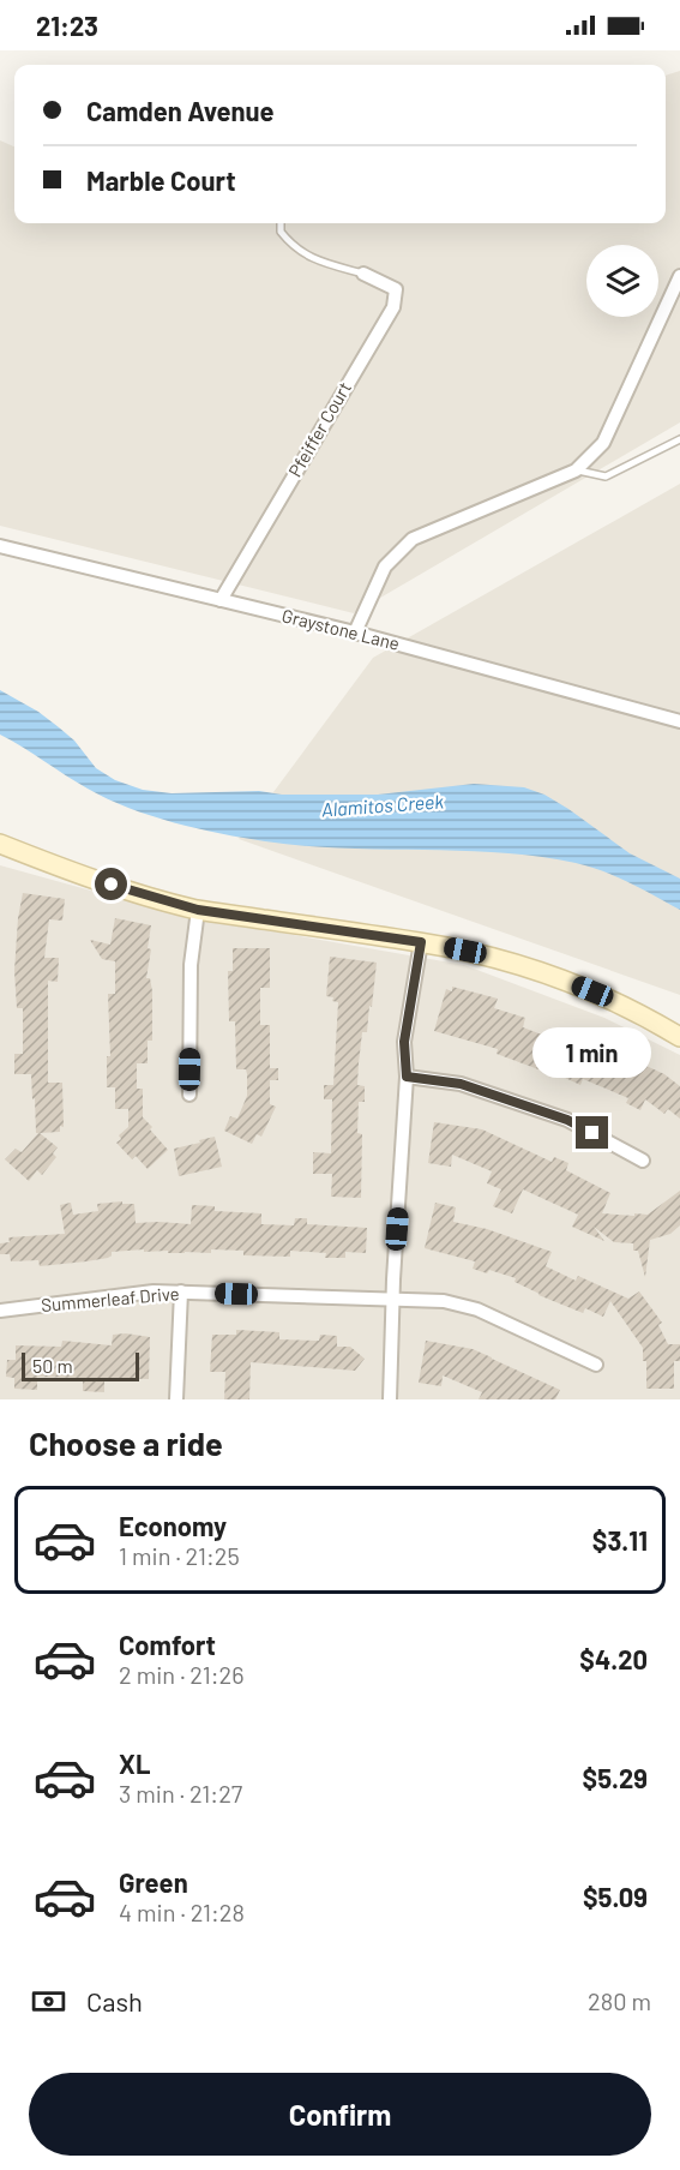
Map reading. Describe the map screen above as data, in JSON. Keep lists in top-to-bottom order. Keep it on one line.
{"streets":{"street":["Pfeiffer Court","Graystone Lane","Summerleaf Drive"]},"crossings":[["Pfeiffer Court","Graystone Lane"]],"water":["Alamitos Creek"],"scale_bar":"50 m","page":{"status":"21:23","banner":["Camden Avenue","Marble Court"],"bubble":"1 min","scale":"50 m","heading":"Choose a ride","list":[{"name":"Economy","note":"1 min · 21:25","value":"$3.11"},{"name":"Comfort","note":"2 min · 21:26","value":"$4.20"},{"name":"XL","note":"3 min · 21:27","value":"$5.29"},{"name":"Green","note":"4 min · 21:28","value":"$5.09"}],"pay":["Cash","280 m"],"buttons":"Confirm"}}
